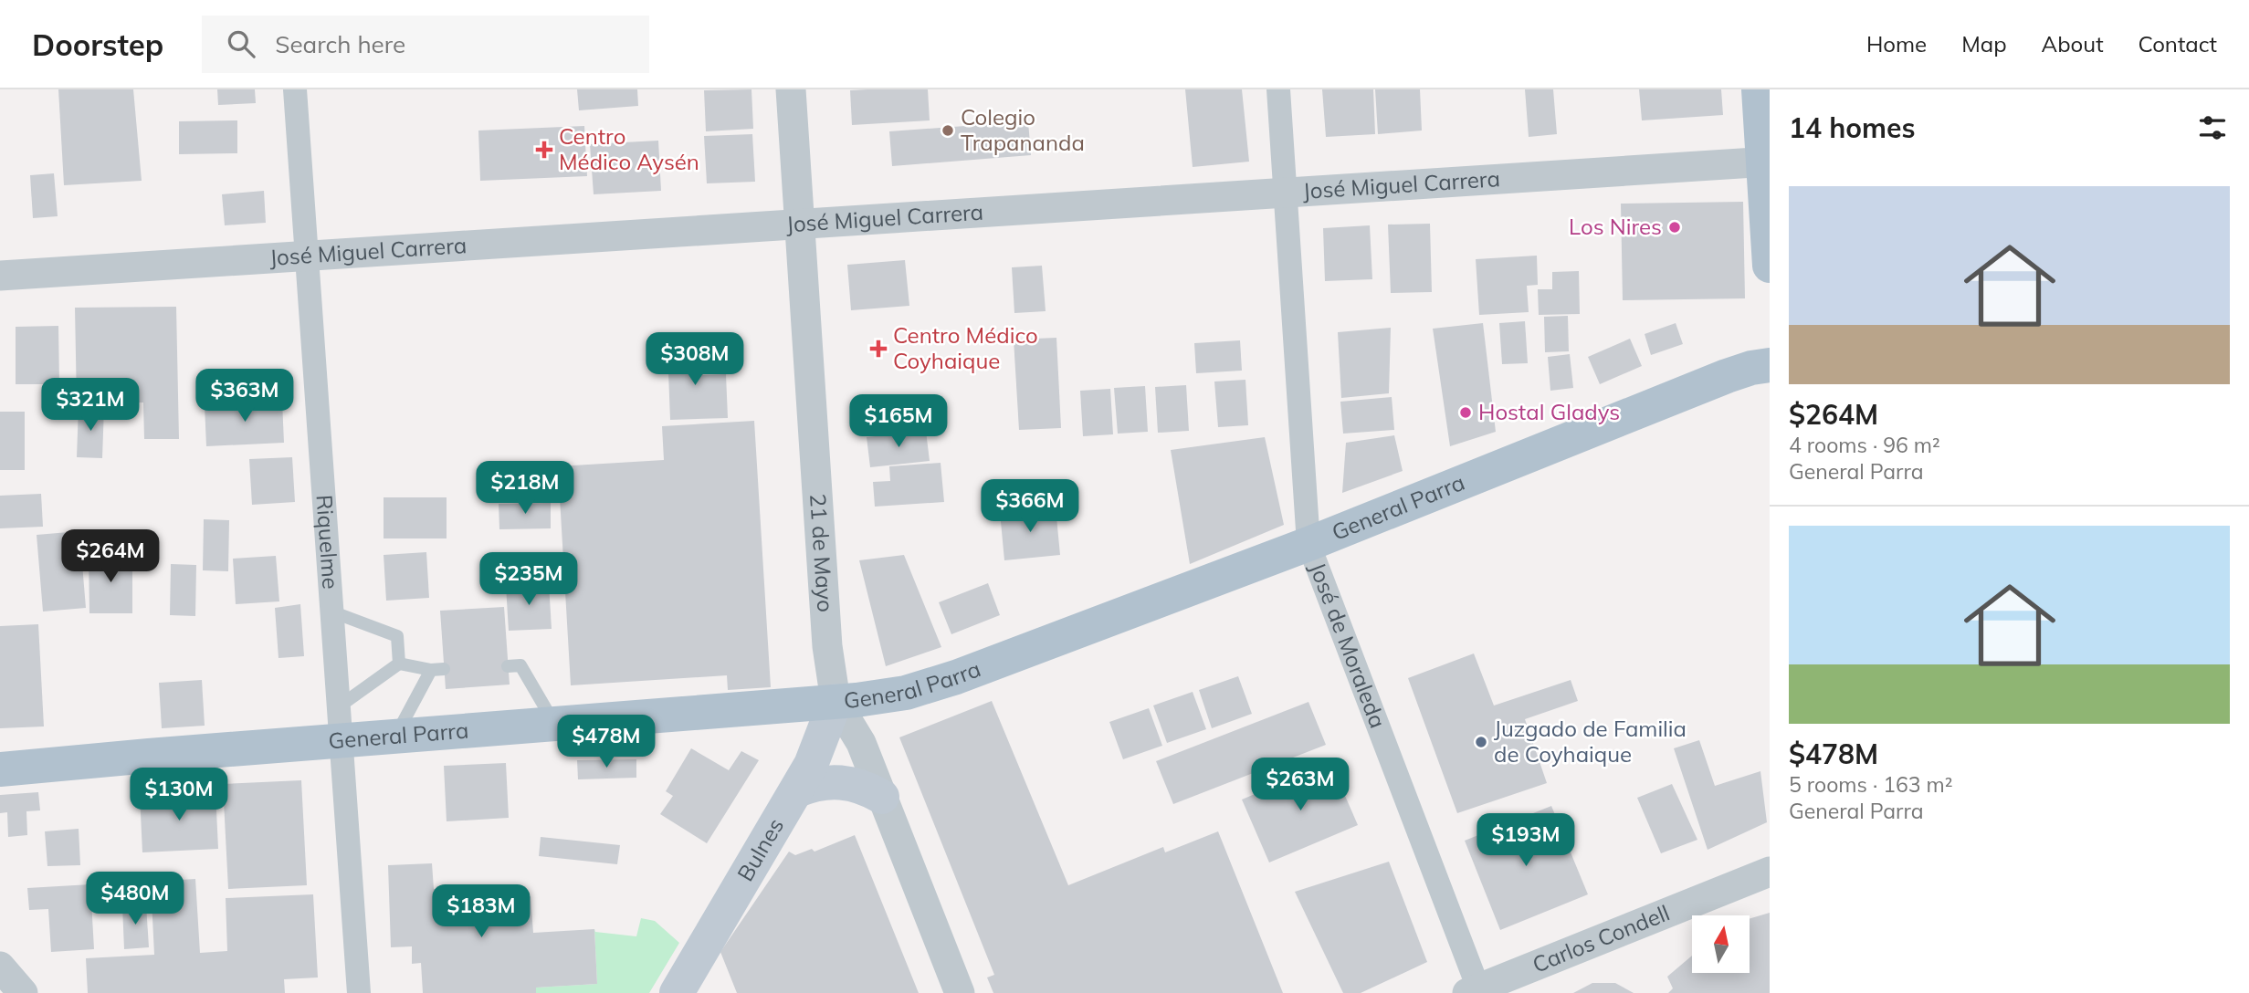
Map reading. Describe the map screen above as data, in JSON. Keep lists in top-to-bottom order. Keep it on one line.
{"streets":{"main road":["General Parra","Bulnes"],"street":["José Miguel Carrera","Riquelme","21 de Mayo","José de Moraleda","Carlos Condell"]},"crossings":[["José Miguel Carrera","Riquelme"],["José Miguel Carrera","21 de Mayo"],["José Miguel Carrera","José de Moraleda"],["General Parra","Riquelme"],["General Parra","21 de Mayo"],["General Parra","José de Moraleda"],["General Parra","Bulnes"],["21 de Mayo","Bulnes"],["José de Moraleda","Carlos Condell"]],"places":{"other":["Colegio Trapananda","Los Nires","Hostal Gladys","Juzgado de Familia de Coyhaique"],"health":["Centro Médico Aysén","Centro Médico Coyhaique"]},"north":"top","page":{"header":"Doorstep","search":"Search here","nav":["Home","Map","About","Contact"],"heading":"14 homes","list":[{"name":"$264M","note":"4 rooms · 96 m² · General Parra"},{"name":"$478M","note":"5 rooms · 163 m² · General Parra"}],"price":["$308M","$363M","$321M","$165M","$218M","$366M","$264M","$235M","$478M","$263M","$130M","$193M","$480M","$183M"]}}
